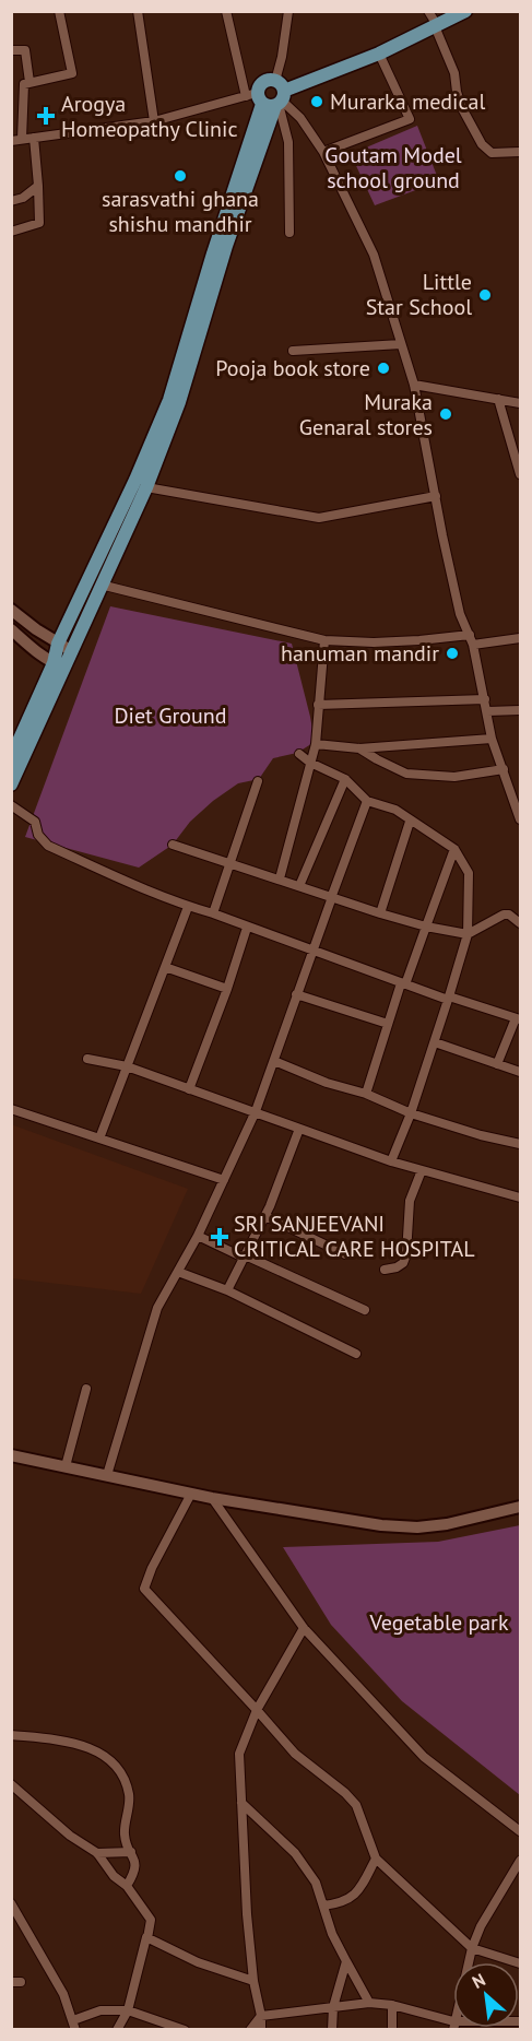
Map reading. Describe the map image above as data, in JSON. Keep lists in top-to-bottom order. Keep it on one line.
{"parks":["Goutam Model school ground","Diet Ground","Vegetable park"],"places":{"other":["Murarka medical","sarasvathi ghana shishu mandhir","Little Star School","Pooja book store","Muraka Genaral stores","hanuman mandir"],"health":["Arogya Homeopathy Clinic","SRI SANJEEVANI CRITICAL CARE HOSPITAL"]},"north":"top left"}
